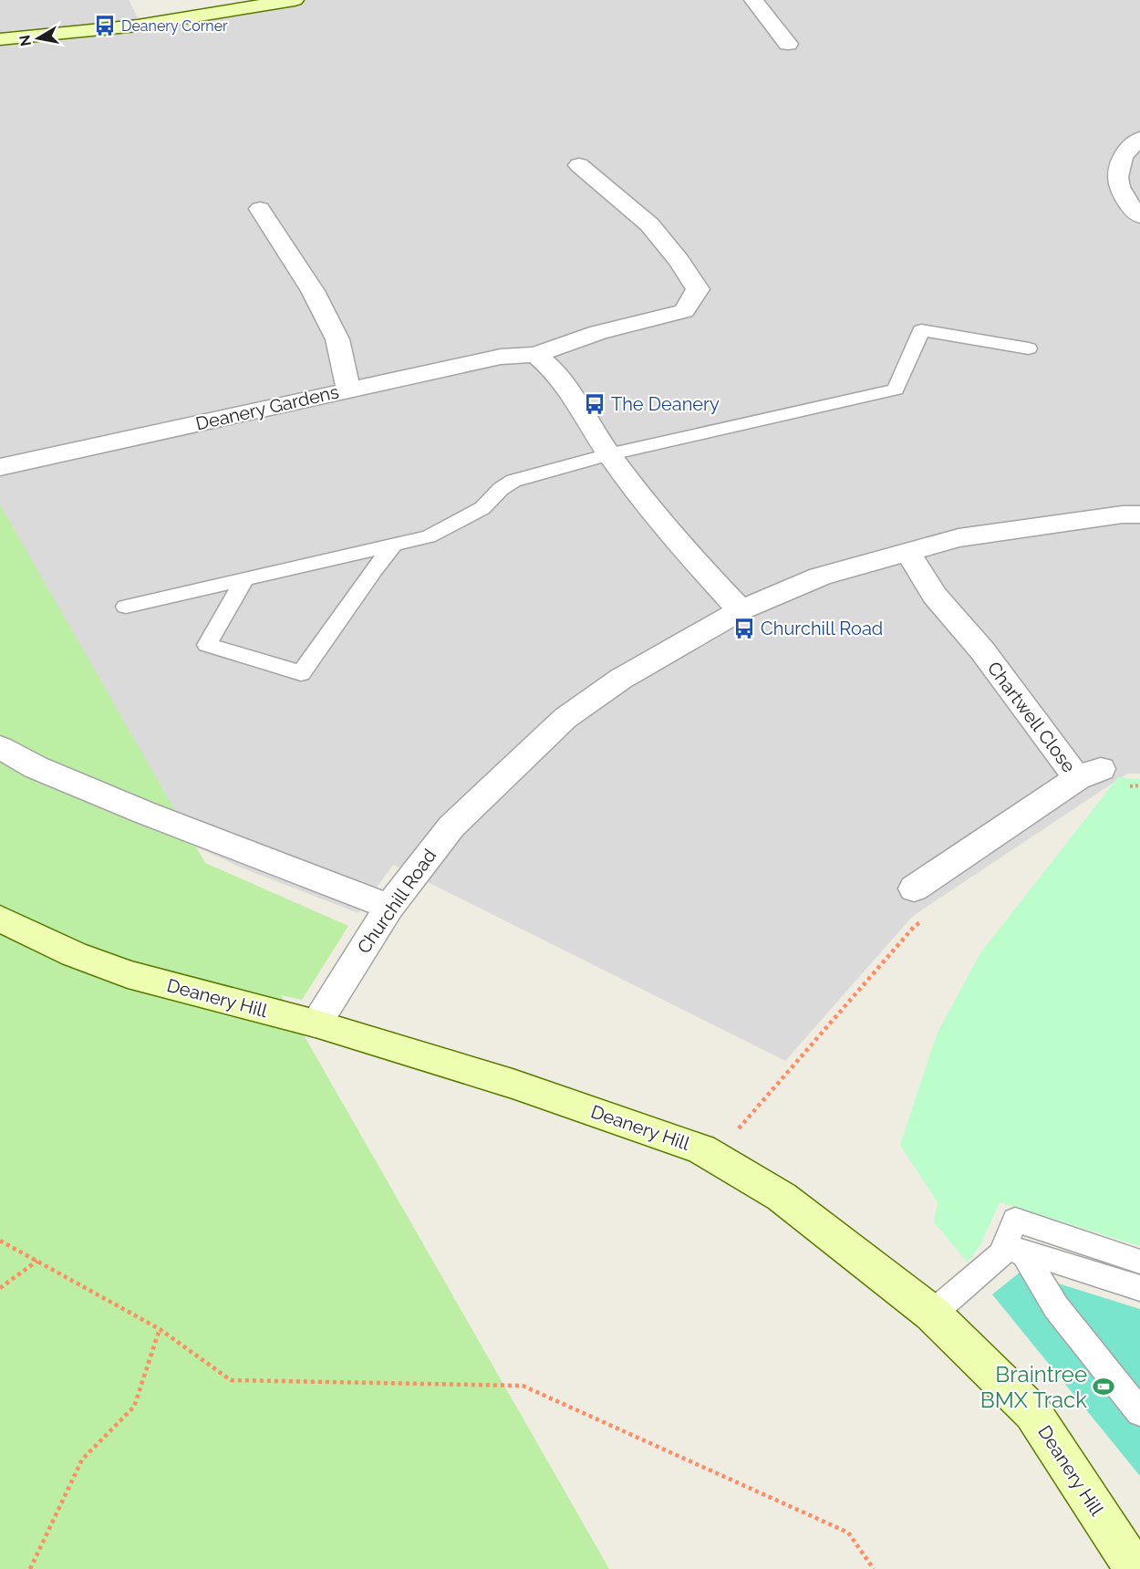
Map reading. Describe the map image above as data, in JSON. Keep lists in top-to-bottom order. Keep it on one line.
{"streets":{"main road":["Deanery Hill"],"street":["Deanery Gardens","Chartwell Close","Churchill Road"]},"crossings":[["Chartwell Close","Churchill Road"],["Churchill Road","Deanery Hill"]],"places":{"bus stop":["Deanery Corner","The Deanery","Churchill Road"],"sports":["Braintree BMX Track"]},"north":"left"}
